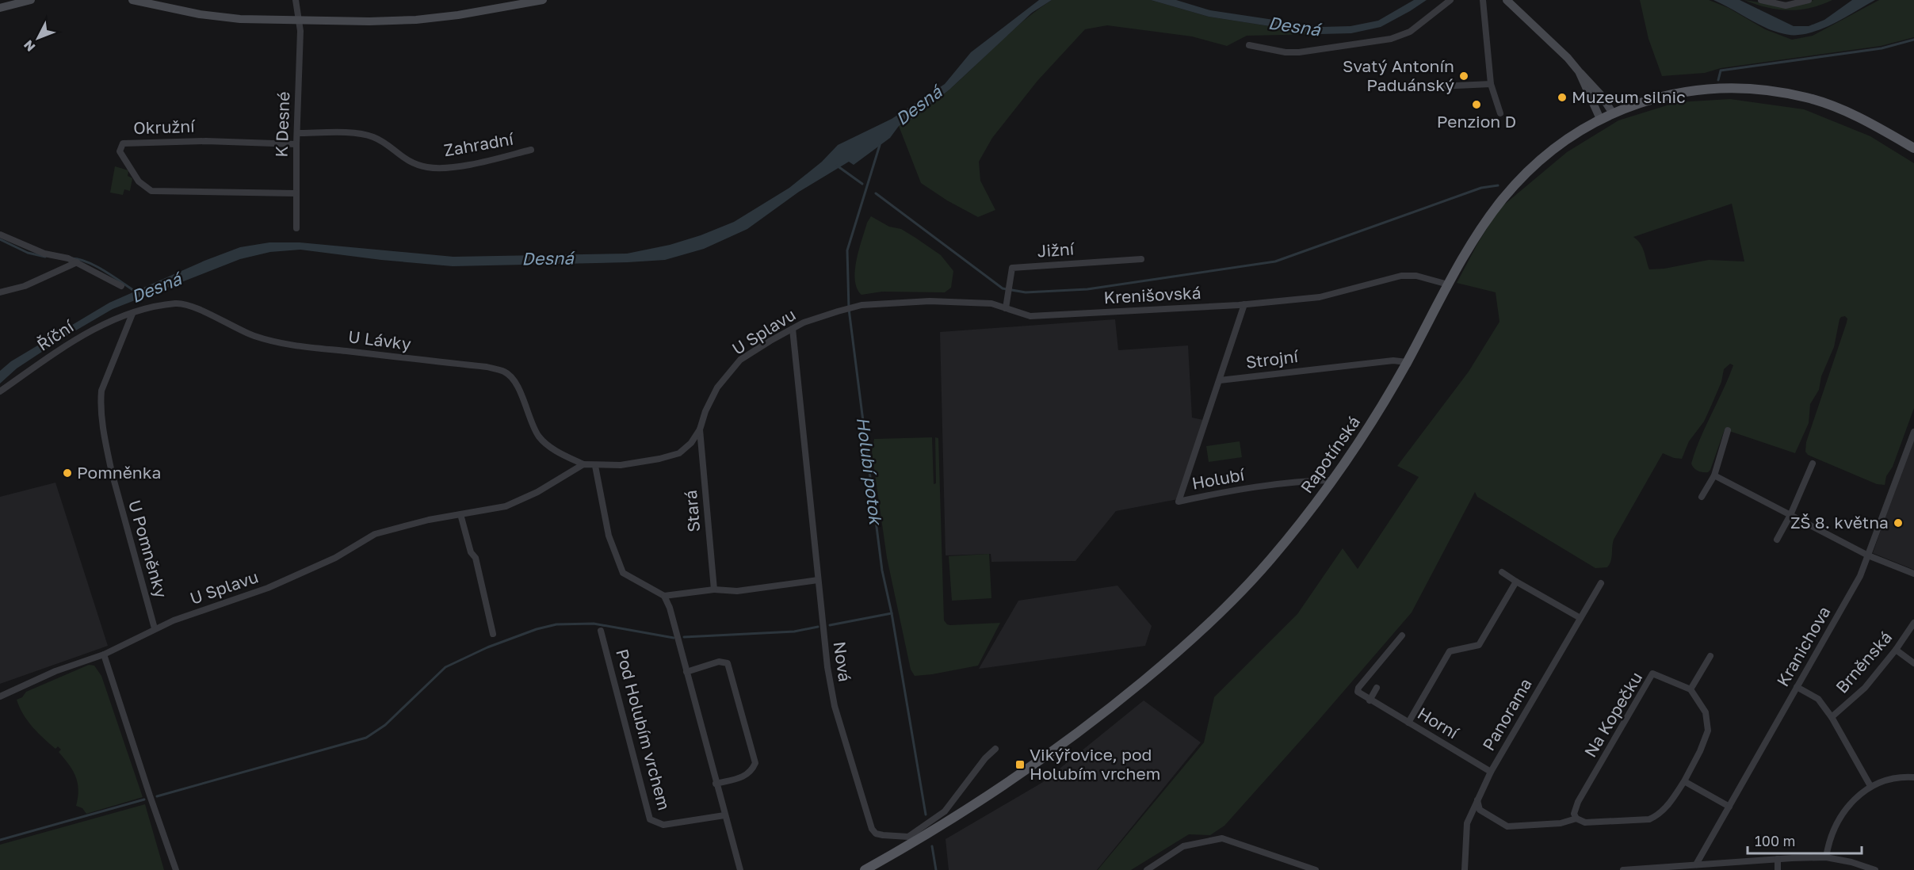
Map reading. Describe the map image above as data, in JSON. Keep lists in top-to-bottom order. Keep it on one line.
{"streets":{"main road":["Rapotínská"],"street":["K Desné","Okružní","Zahradní","Jižní","Krenišovská","U Splavu","Říční","U Lávky","Strojní","Holubí","Stará","U Pomněnky","Kranichova","Nová","Brněnská","Panorama","Na Kopečku","Horní","Pod Holubím vrchem"]},"crossings":[["K Desné","Okružní"],["K Desné","Zahradní"],["Jižní","Krenišovská"],["Krenišovská","U Splavu"],["Krenišovská","Strojní"],["Krenišovská","Rapotínská"],["U Splavu","U Lávky"],["U Splavu","Stará"],["U Splavu","U Pomněnky"],["U Splavu","Nová"],["Říční","U Lávky"],["Říční","U Pomněnky"],["U Lávky","U Pomněnky"],["Strojní","Rapotínská"],["Strojní","Holubí"],["Rapotínská","Holubí"],["Panorama","Horní"]],"water":["Desná","Holubí potok"],"places":{"other":["Svatý Antonín Paduánský","Muzeum silnic","Penzion D","Pomněnka","ZŠ 8. května"],"transit":["Vikýřovice, pod Holubím vrchem"]},"scale_bar":"100 m","north":"bottom left"}
